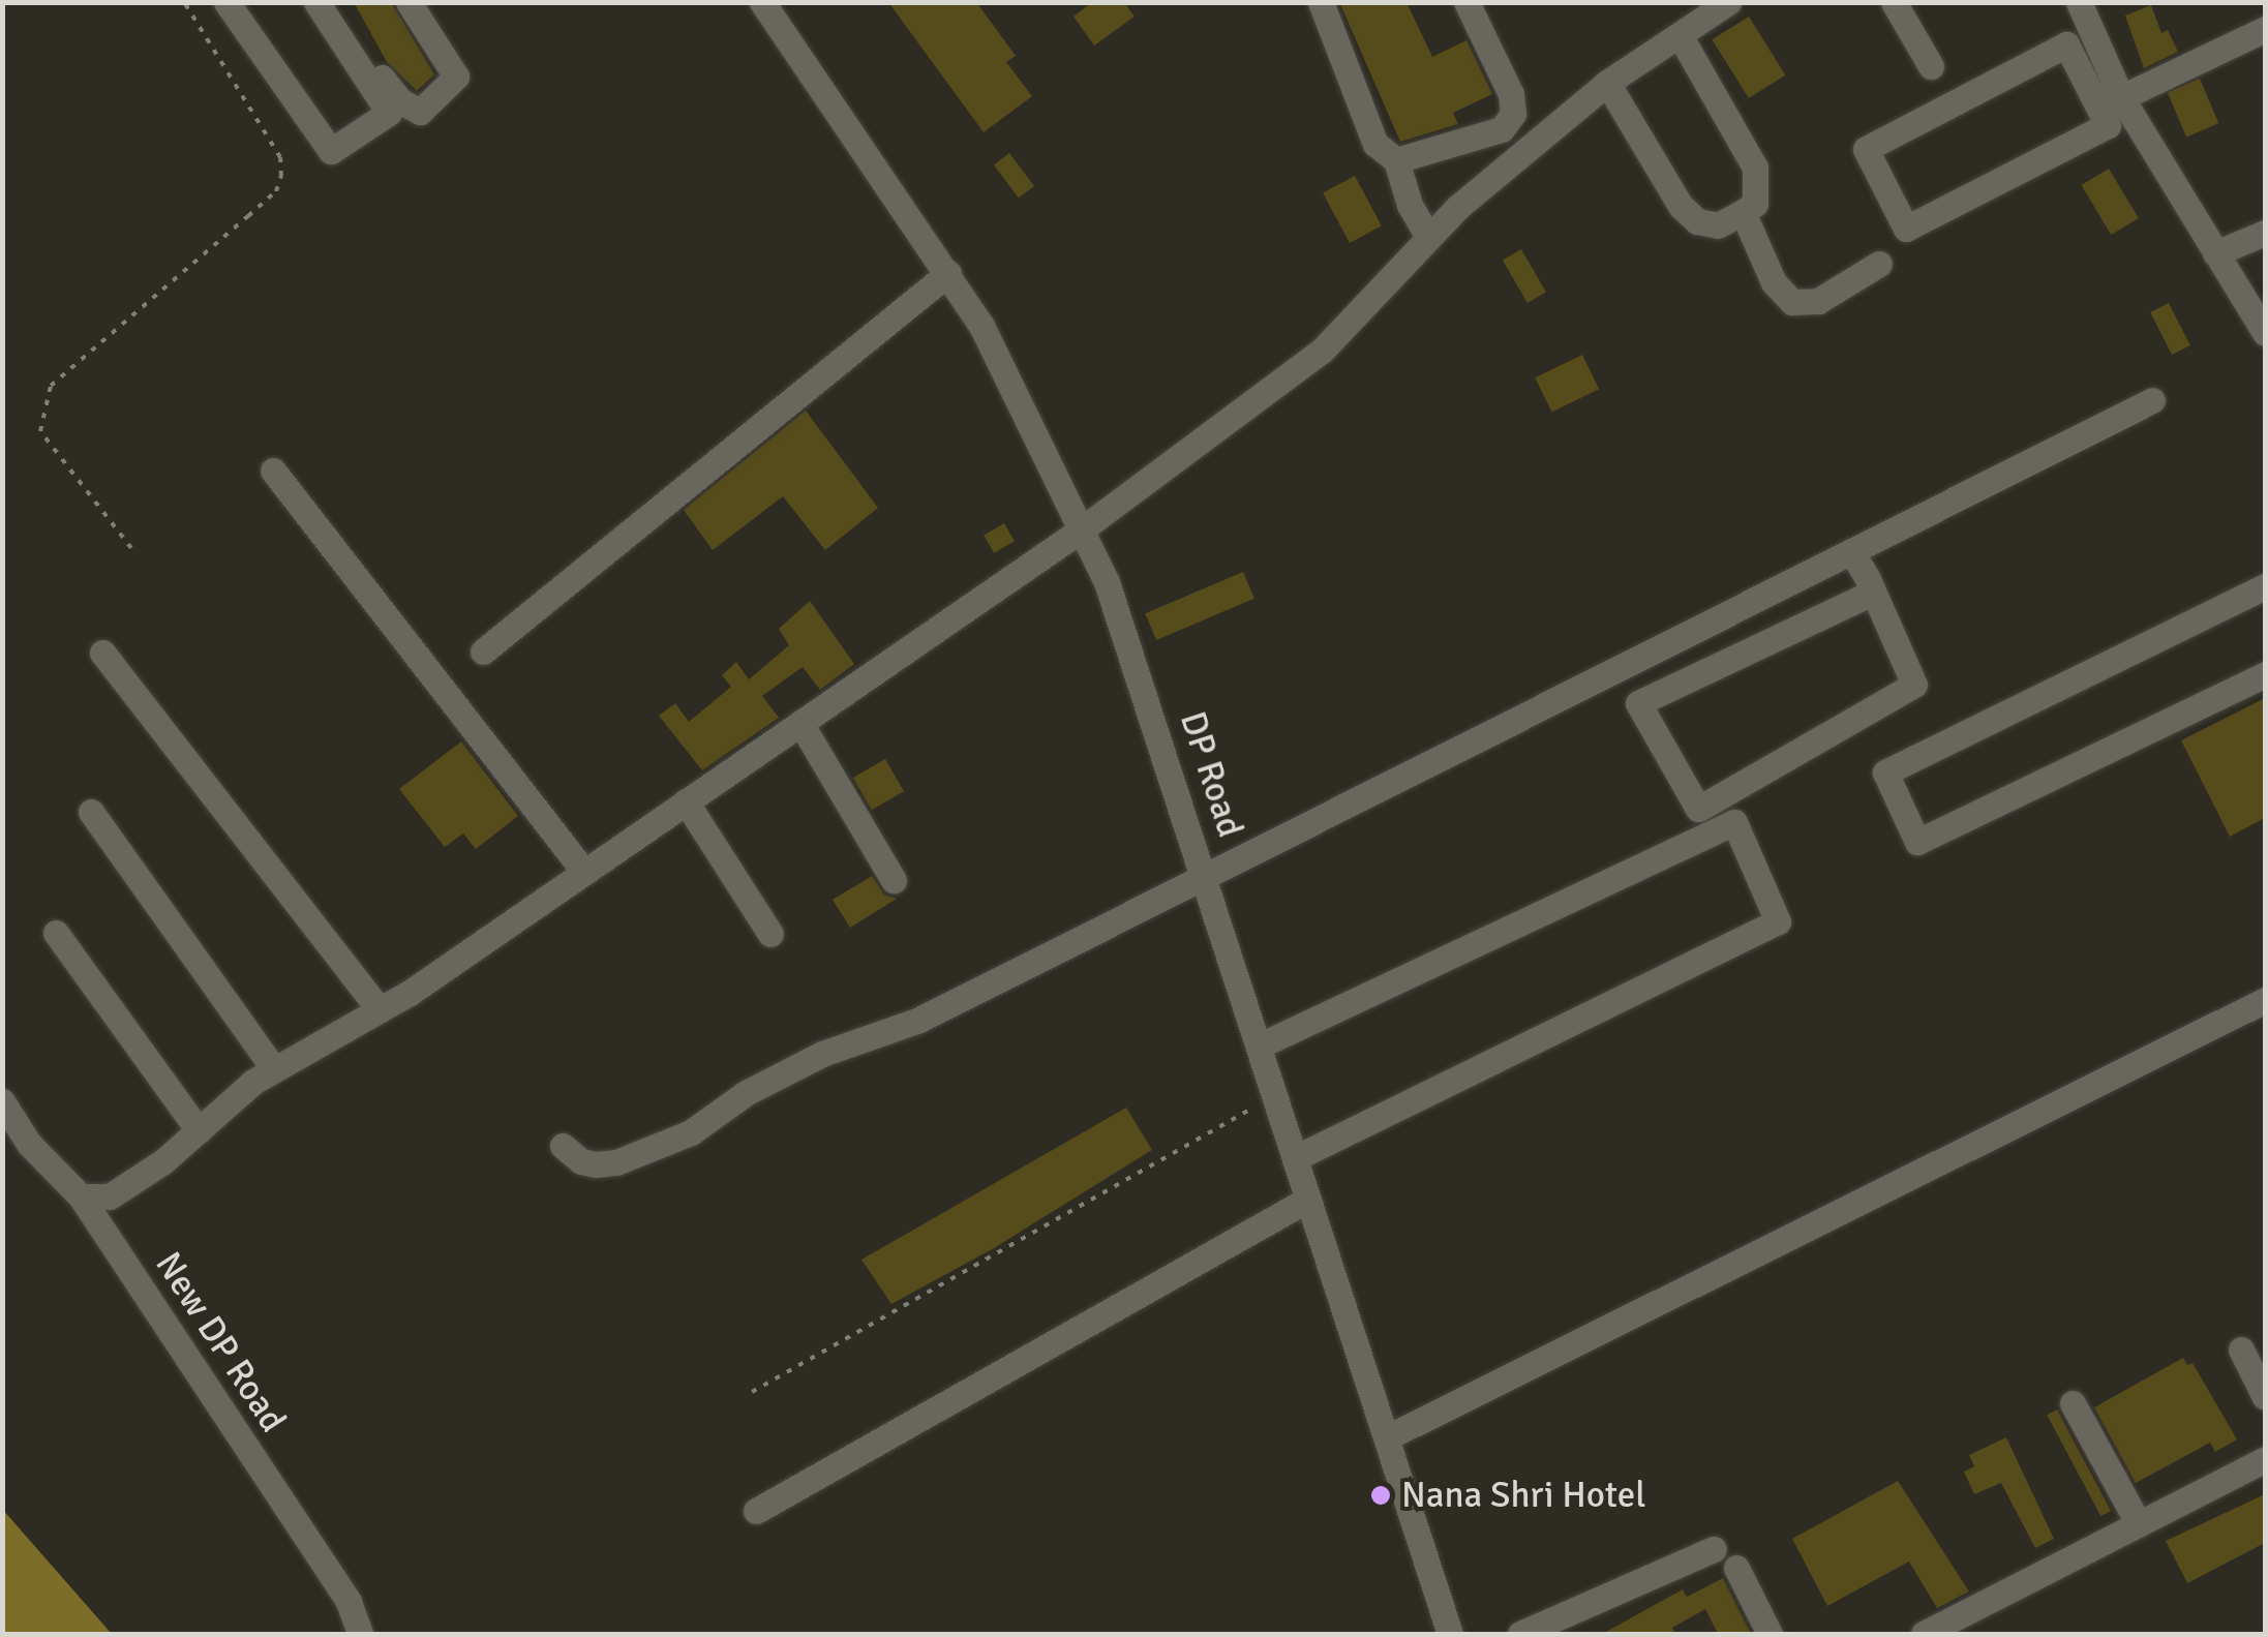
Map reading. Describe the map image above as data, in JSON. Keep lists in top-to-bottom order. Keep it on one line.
{"streets":{"street":["DP Road","New DP Road"]},"places":["Nana Shri Hotel"]}
